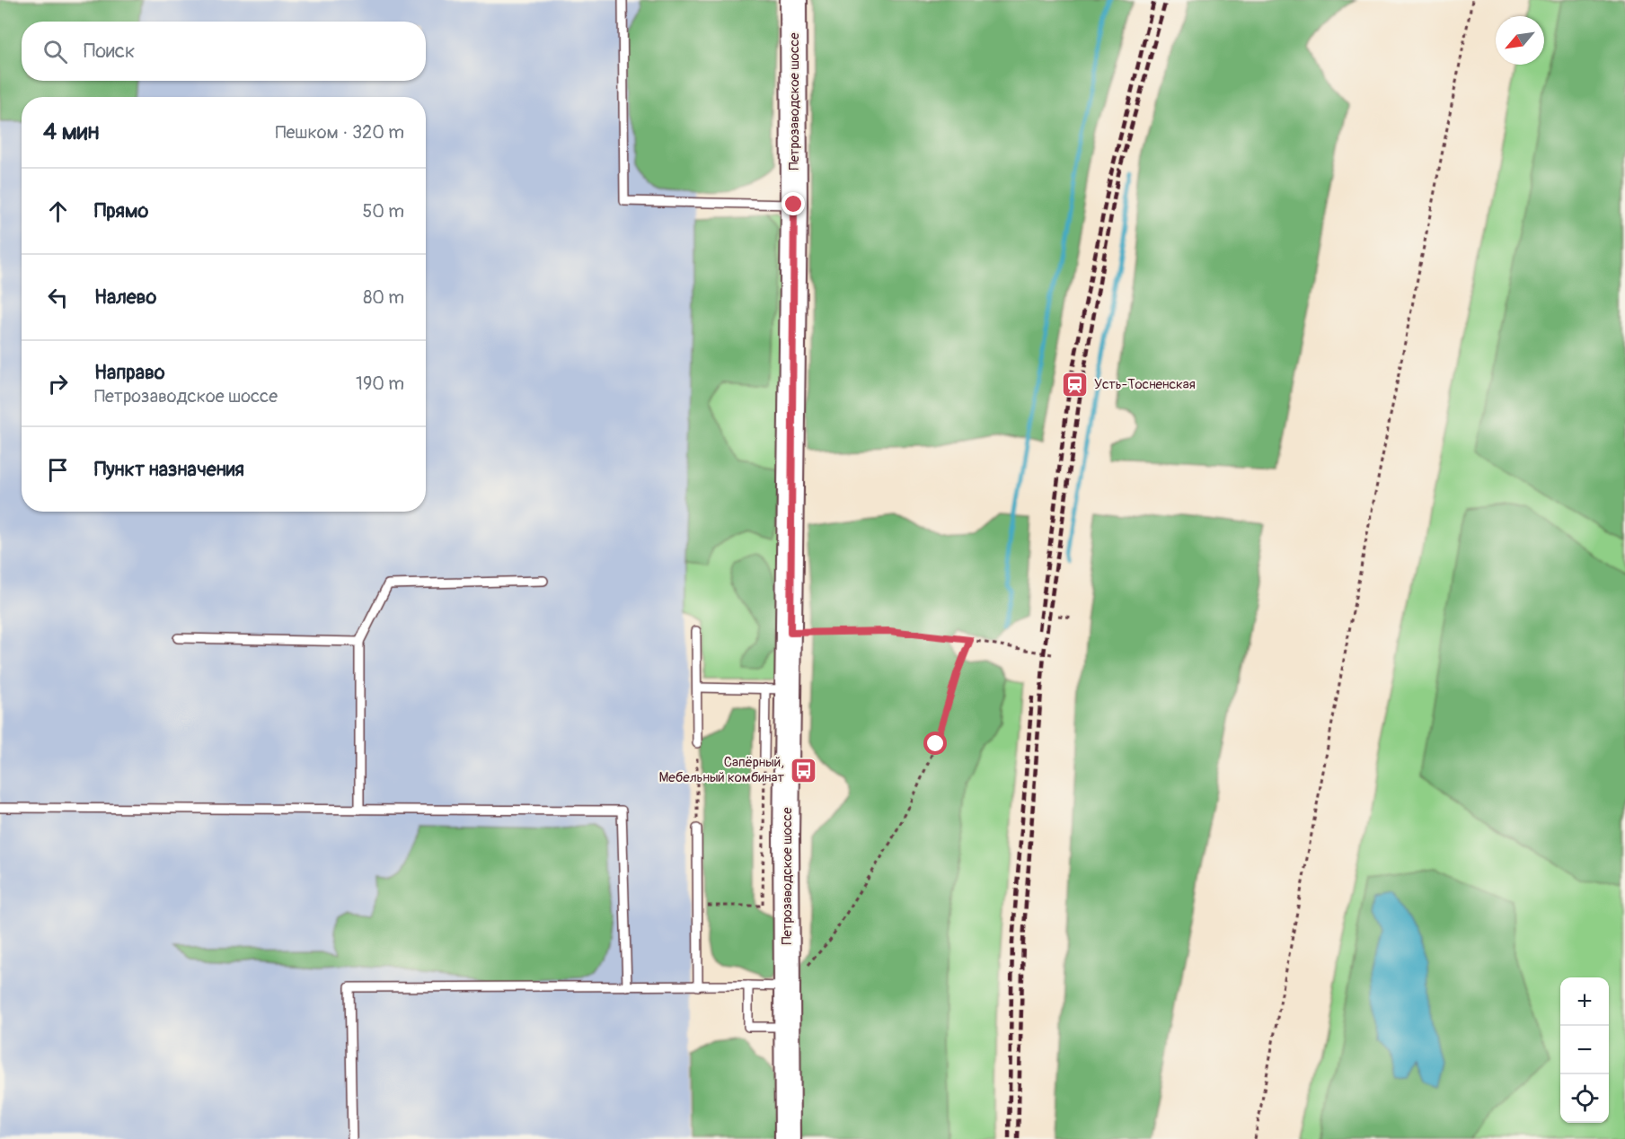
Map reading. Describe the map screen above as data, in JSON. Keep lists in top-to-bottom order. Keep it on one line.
{"streets":{"main road":["Петрозаводское шоссе"]},"places":{"station":["Усть-Тосненская"],"bus stop":["Сапёрный, Мебельный комбинат"]},"north":"bottom left","page":{"search":"Поиск","heading":["4 мин","Пешком · 320 m"],"list":[["Прямо","50 m"],["Налево","80 m"],["Направо","Петрозаводское шоссе","190 m"],"Пункт назначения"],"map_buttons":["+","−"]}}
